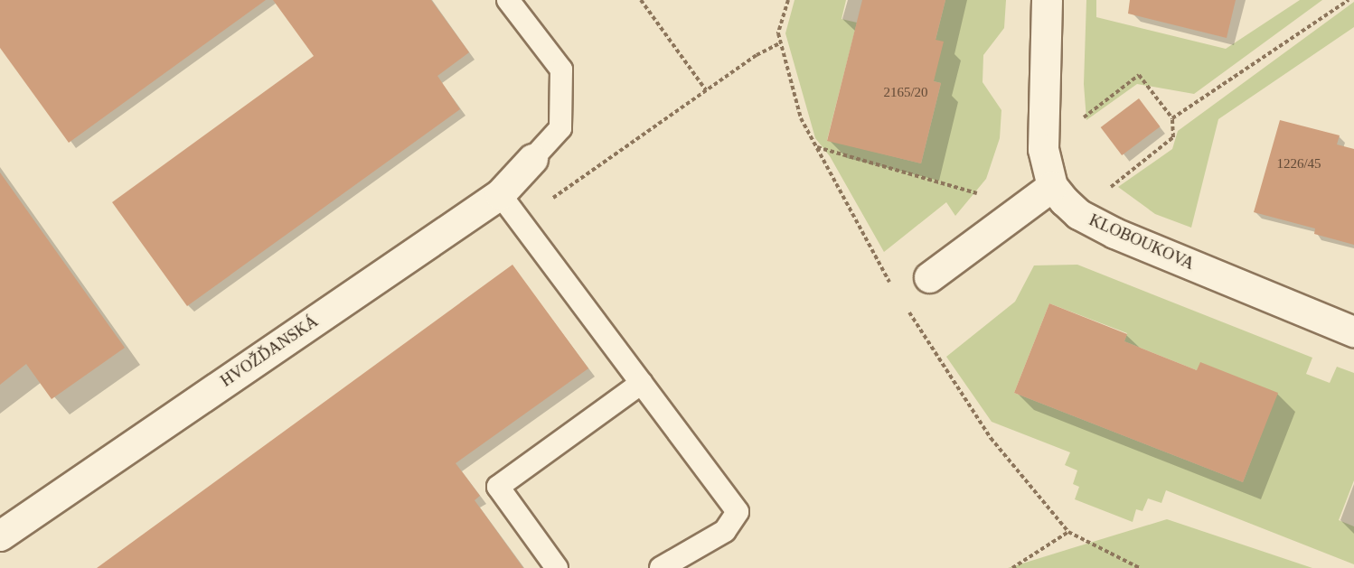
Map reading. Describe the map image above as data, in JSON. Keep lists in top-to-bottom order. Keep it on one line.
{"streets":{"street":["KLOBOUKOVA","HVOŽĎANSKÁ"]},"house_numbers":["2165/20","1226/45"]}
